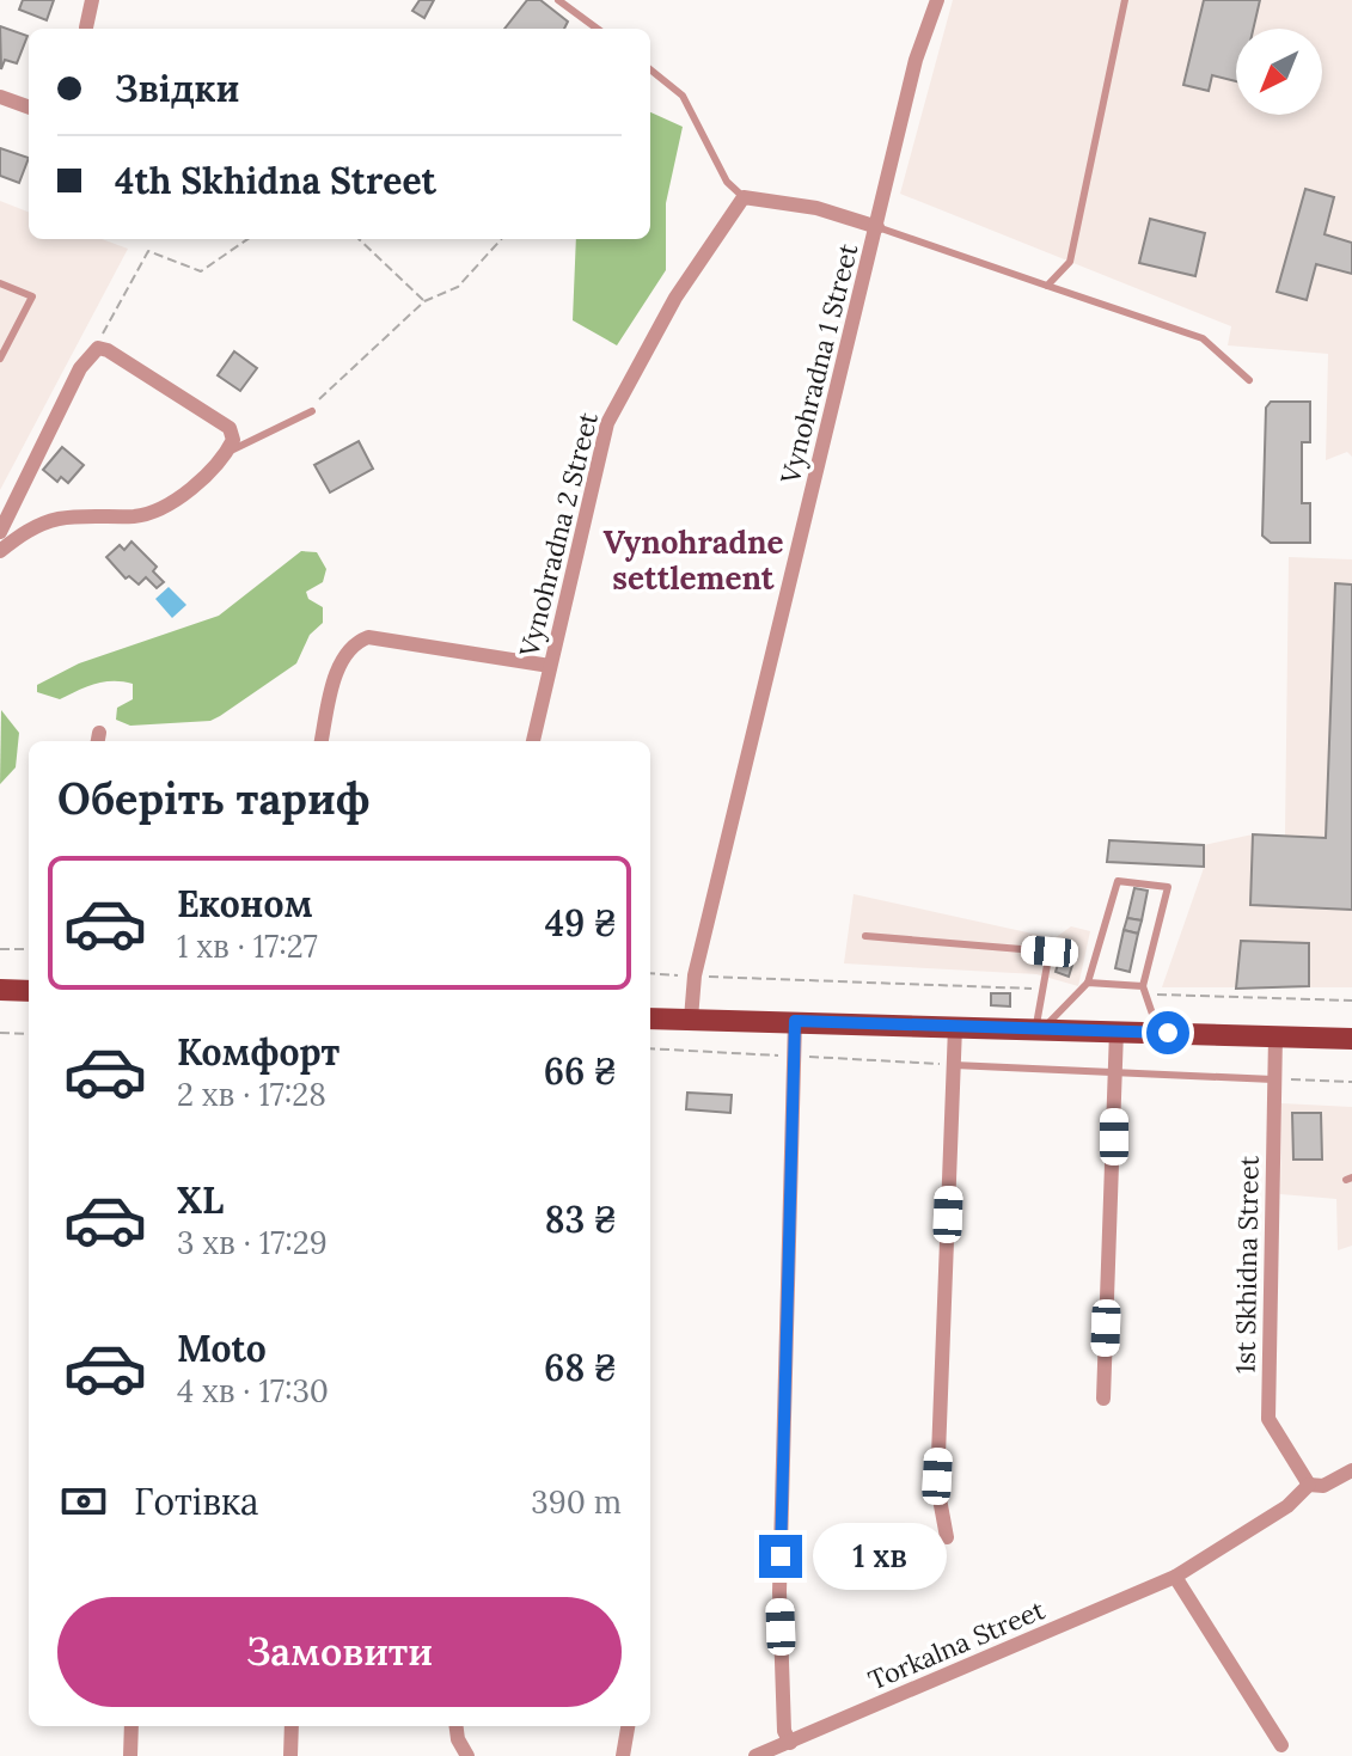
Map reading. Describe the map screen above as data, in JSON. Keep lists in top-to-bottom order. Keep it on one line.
{"streets":{"street":["Vynohradna 1 Street","Vynohradna 2 Street","1st Skhidna Street","Torkalna Street"]},"crossings":[["1st Skhidna Street","Torkalna Street"]],"districts":["Vynohradne settlement"],"north":"bottom left","page":{"banner":["Звідки","4th Skhidna Street"],"heading":"Оберіть тариф","list":[{"name":"Економ","note":"1 хв · 17:27","value":"49 ₴"},{"name":"Комфорт","note":"2 хв · 17:28","value":"66 ₴"},{"name":"XL","note":"3 хв · 17:29","value":"83 ₴"},{"name":"Moto","note":"4 хв · 17:30","value":"68 ₴"}],"pay":["Готівка","390 m"],"bubble":"1 хв","buttons":"Замовити"}}
